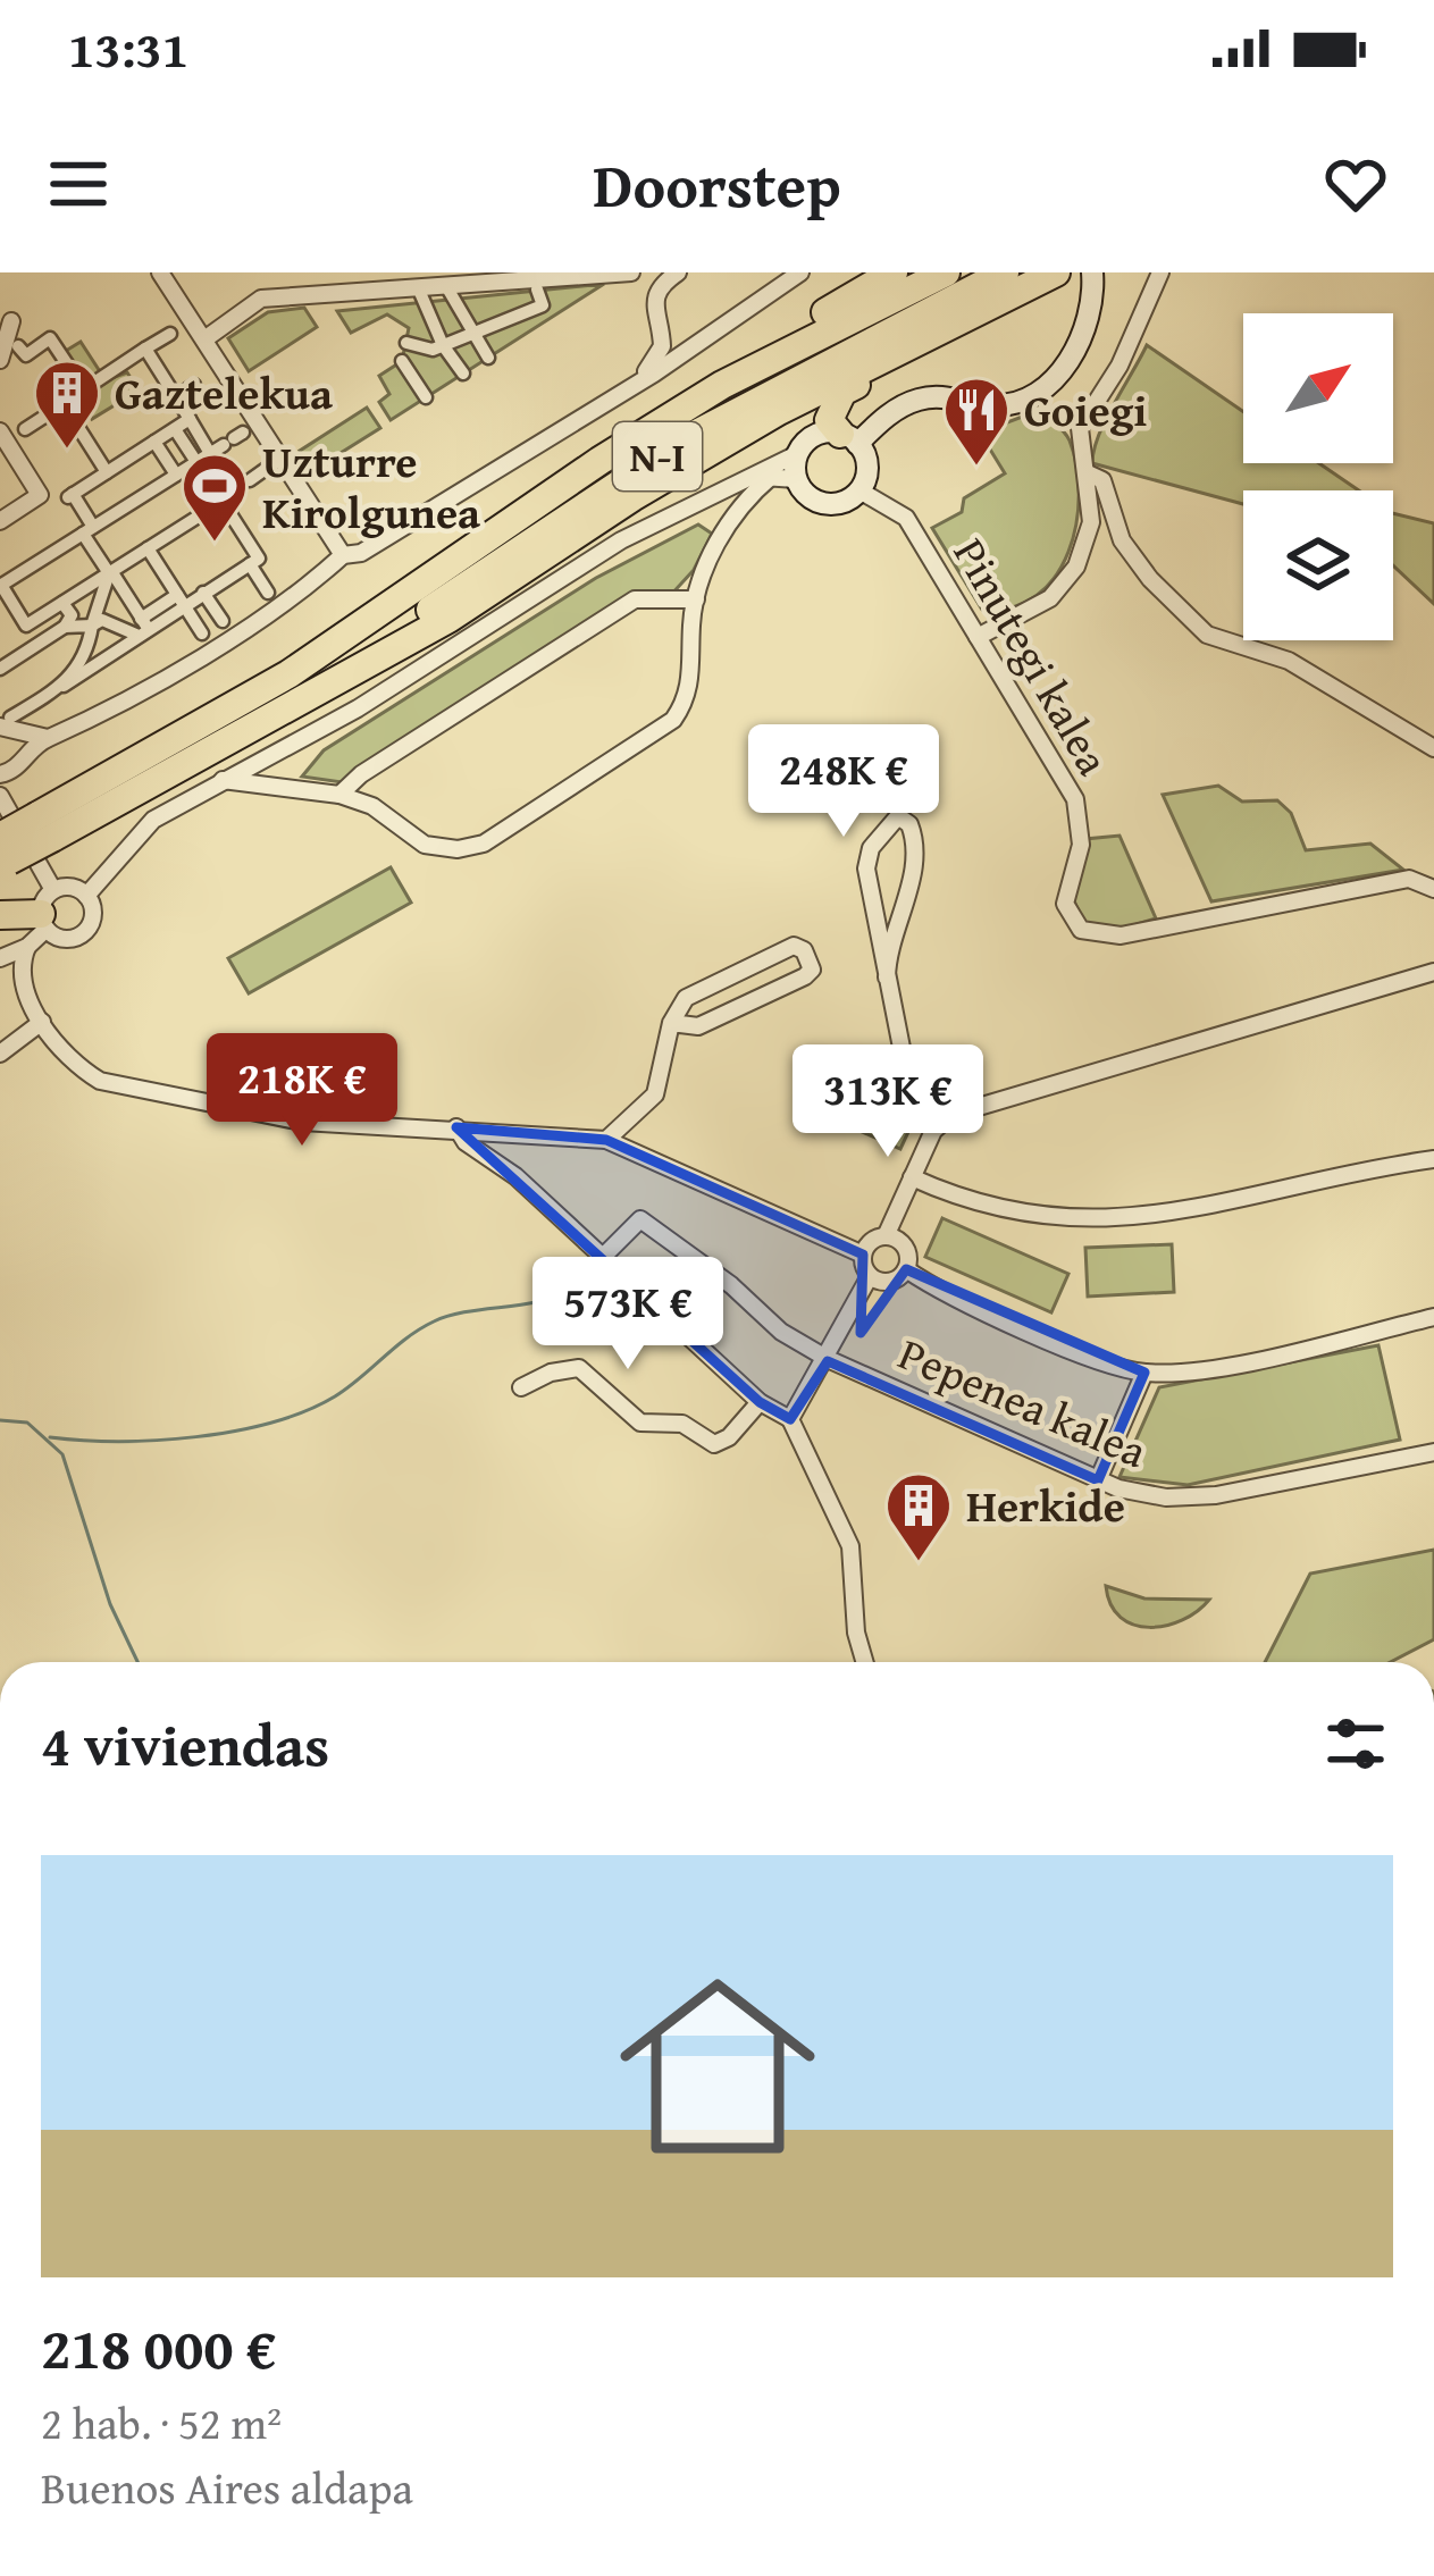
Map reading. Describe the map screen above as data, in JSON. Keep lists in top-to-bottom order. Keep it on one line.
{"streets":{"highway":["N-I"],"street":["Pinutegi kalea","Pepenea kalea"]},"places":{"building":["Gaztelekua","Herkide"],"restaurant":["Goiegi"],"sports":["Uzturre Kirolgunea"]},"north":"top right","page":{"status":"13:31","header":"Doorstep","price":["248K €","218K €","313K €","573K €"],"heading":"4 viviendas","list":[{"name":"218 000 €","note":"2 hab. · 52 m² · Buenos Aires aldapa"}]}}
